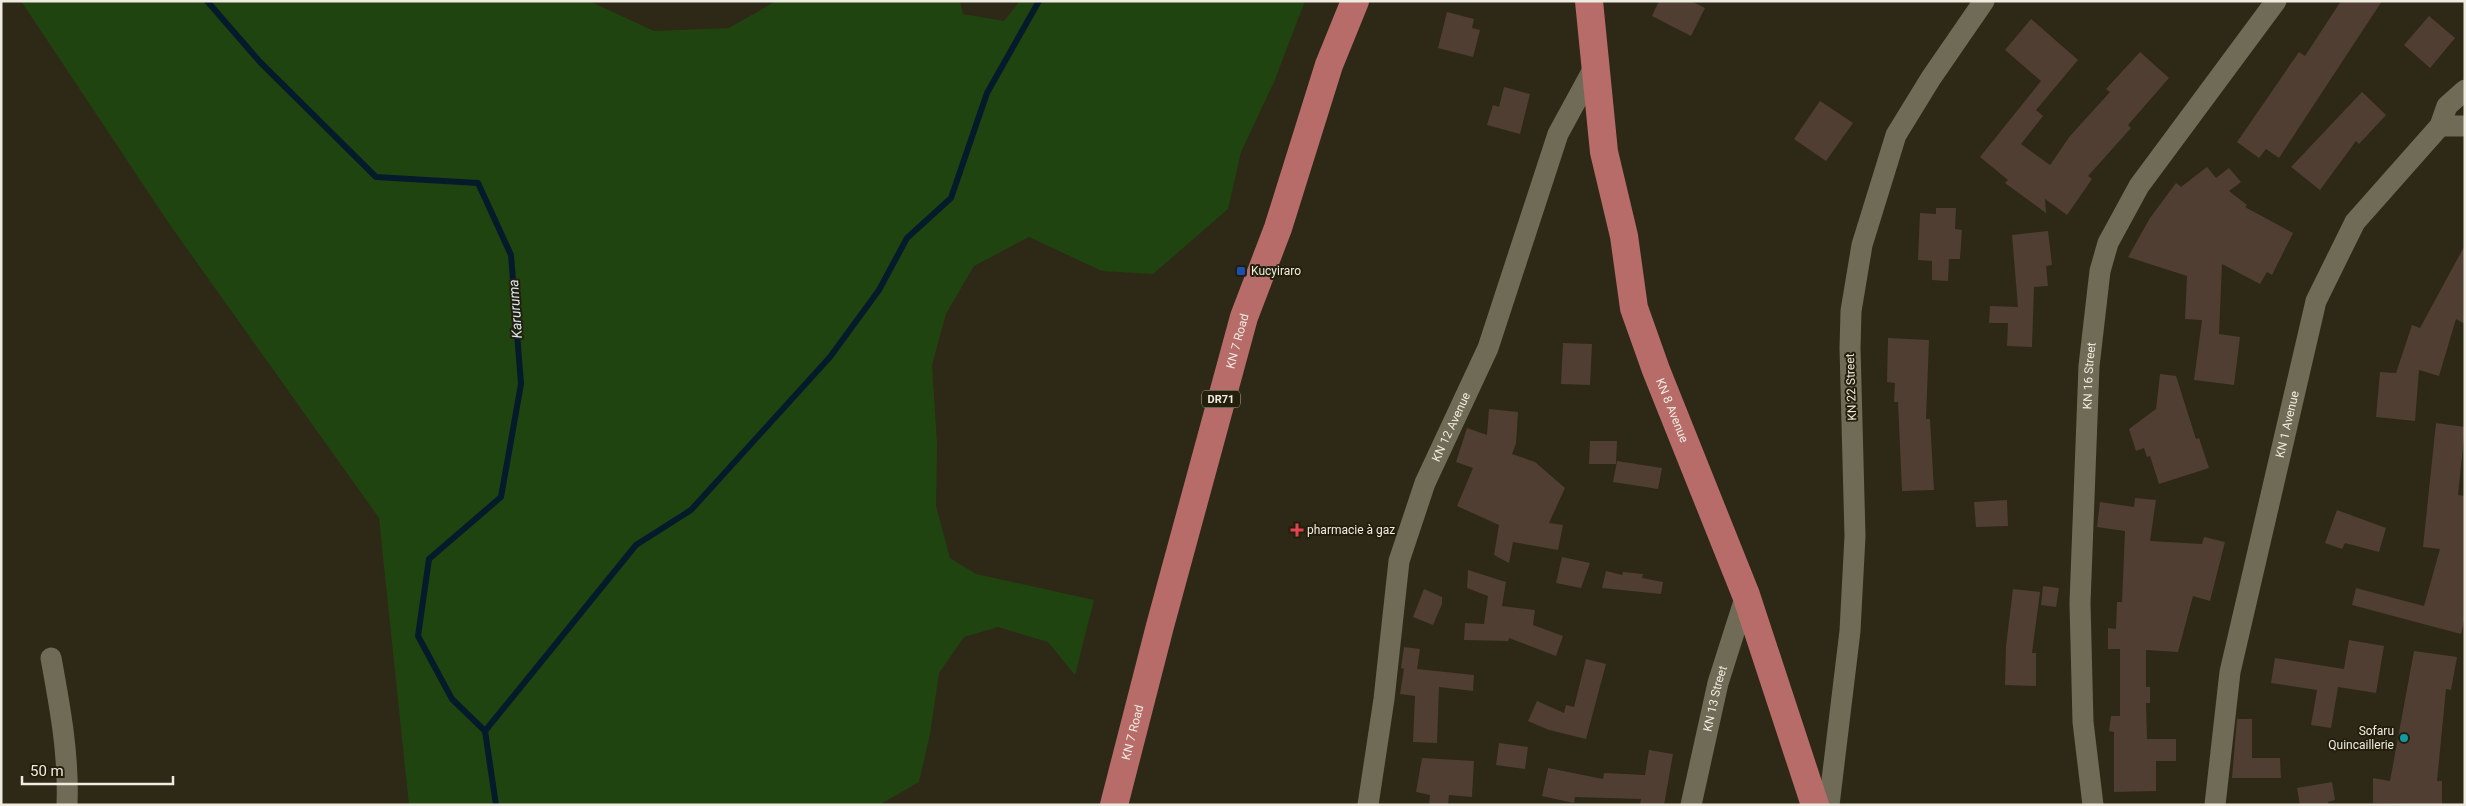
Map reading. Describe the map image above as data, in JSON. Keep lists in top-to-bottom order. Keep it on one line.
{"streets":{"main road":["KN 7 Road","DR71","KN 8 Avenue"],"street":["KN 16 Street","KN 22 Street","KN 1 Avenue","KN 12 Avenue","KN 13 Street"]},"crossings":[["KN 8 Avenue","KN 12 Avenue"],["KN 8 Avenue","KN 13 Street"]],"water":["Karuruma"],"places":{"transit":["Kucyiraro"],"health":["pharmacie à gaz"],"other":["Sofaru Quincaillerie"]},"scale_bar":"50 m"}
